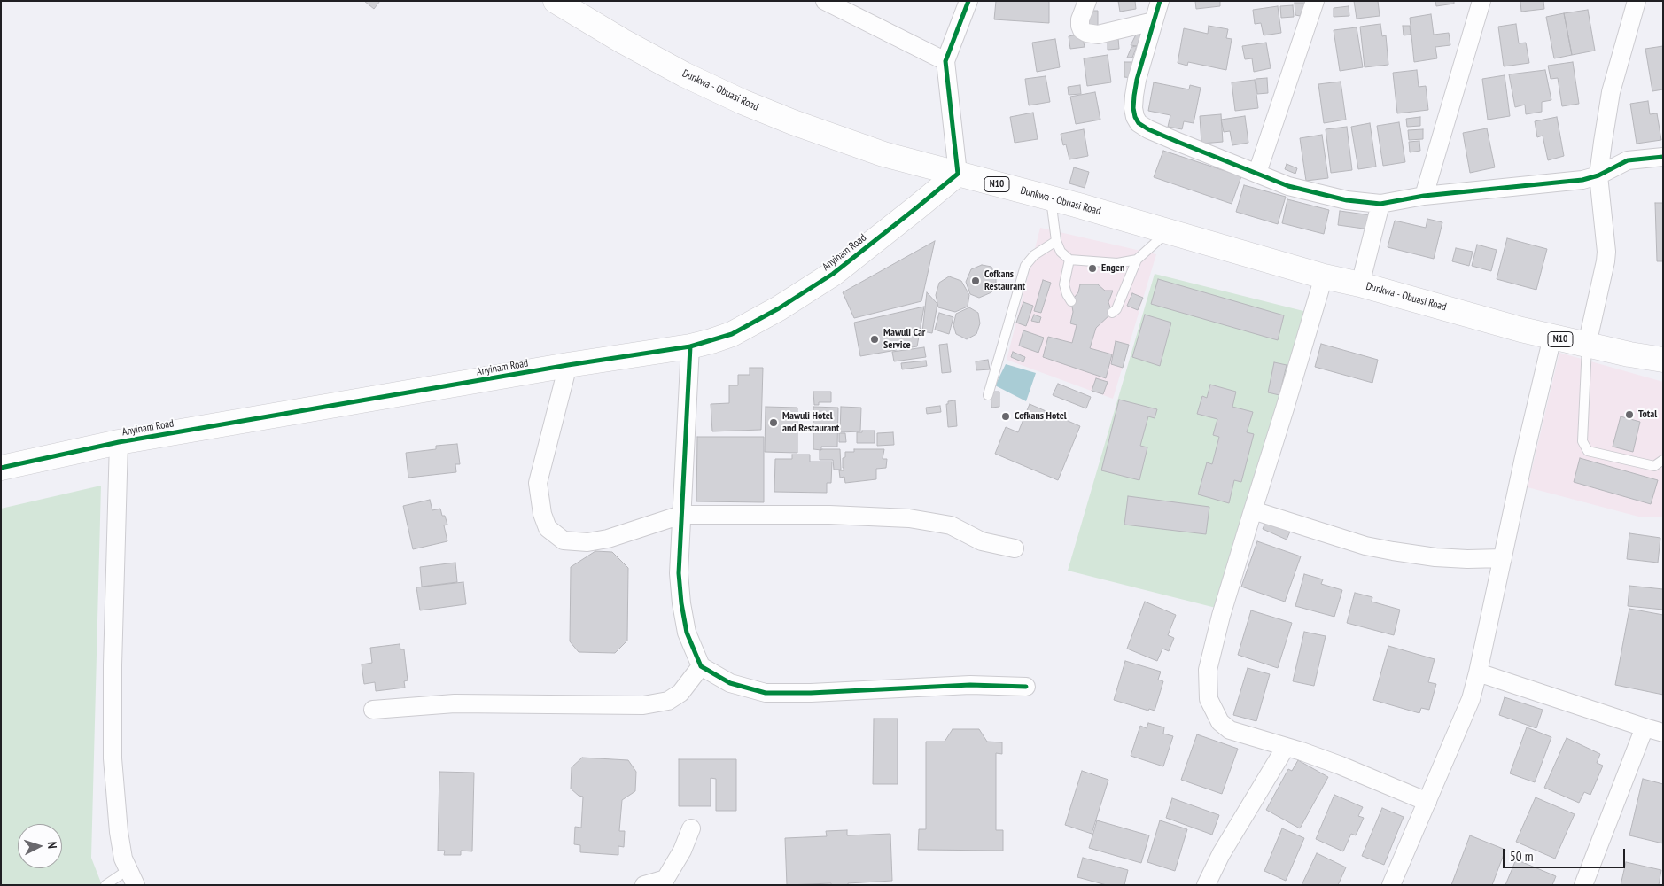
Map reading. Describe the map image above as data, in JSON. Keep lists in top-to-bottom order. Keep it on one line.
{"streets":{"main road":["Dunkwa - Obuasi Road","N10","Anyinam Road"]},"crossings":[["Dunkwa - Obuasi Road","N10"],["Dunkwa - Obuasi Road","Anyinam Road"]],"places":["Engen","Cofkans Restaurant","Mawuli Car Service","Total","Cofkans Hotel","Mawuli Hotel and Restaurant"],"scale_bar":"50 m","north":"right"}
